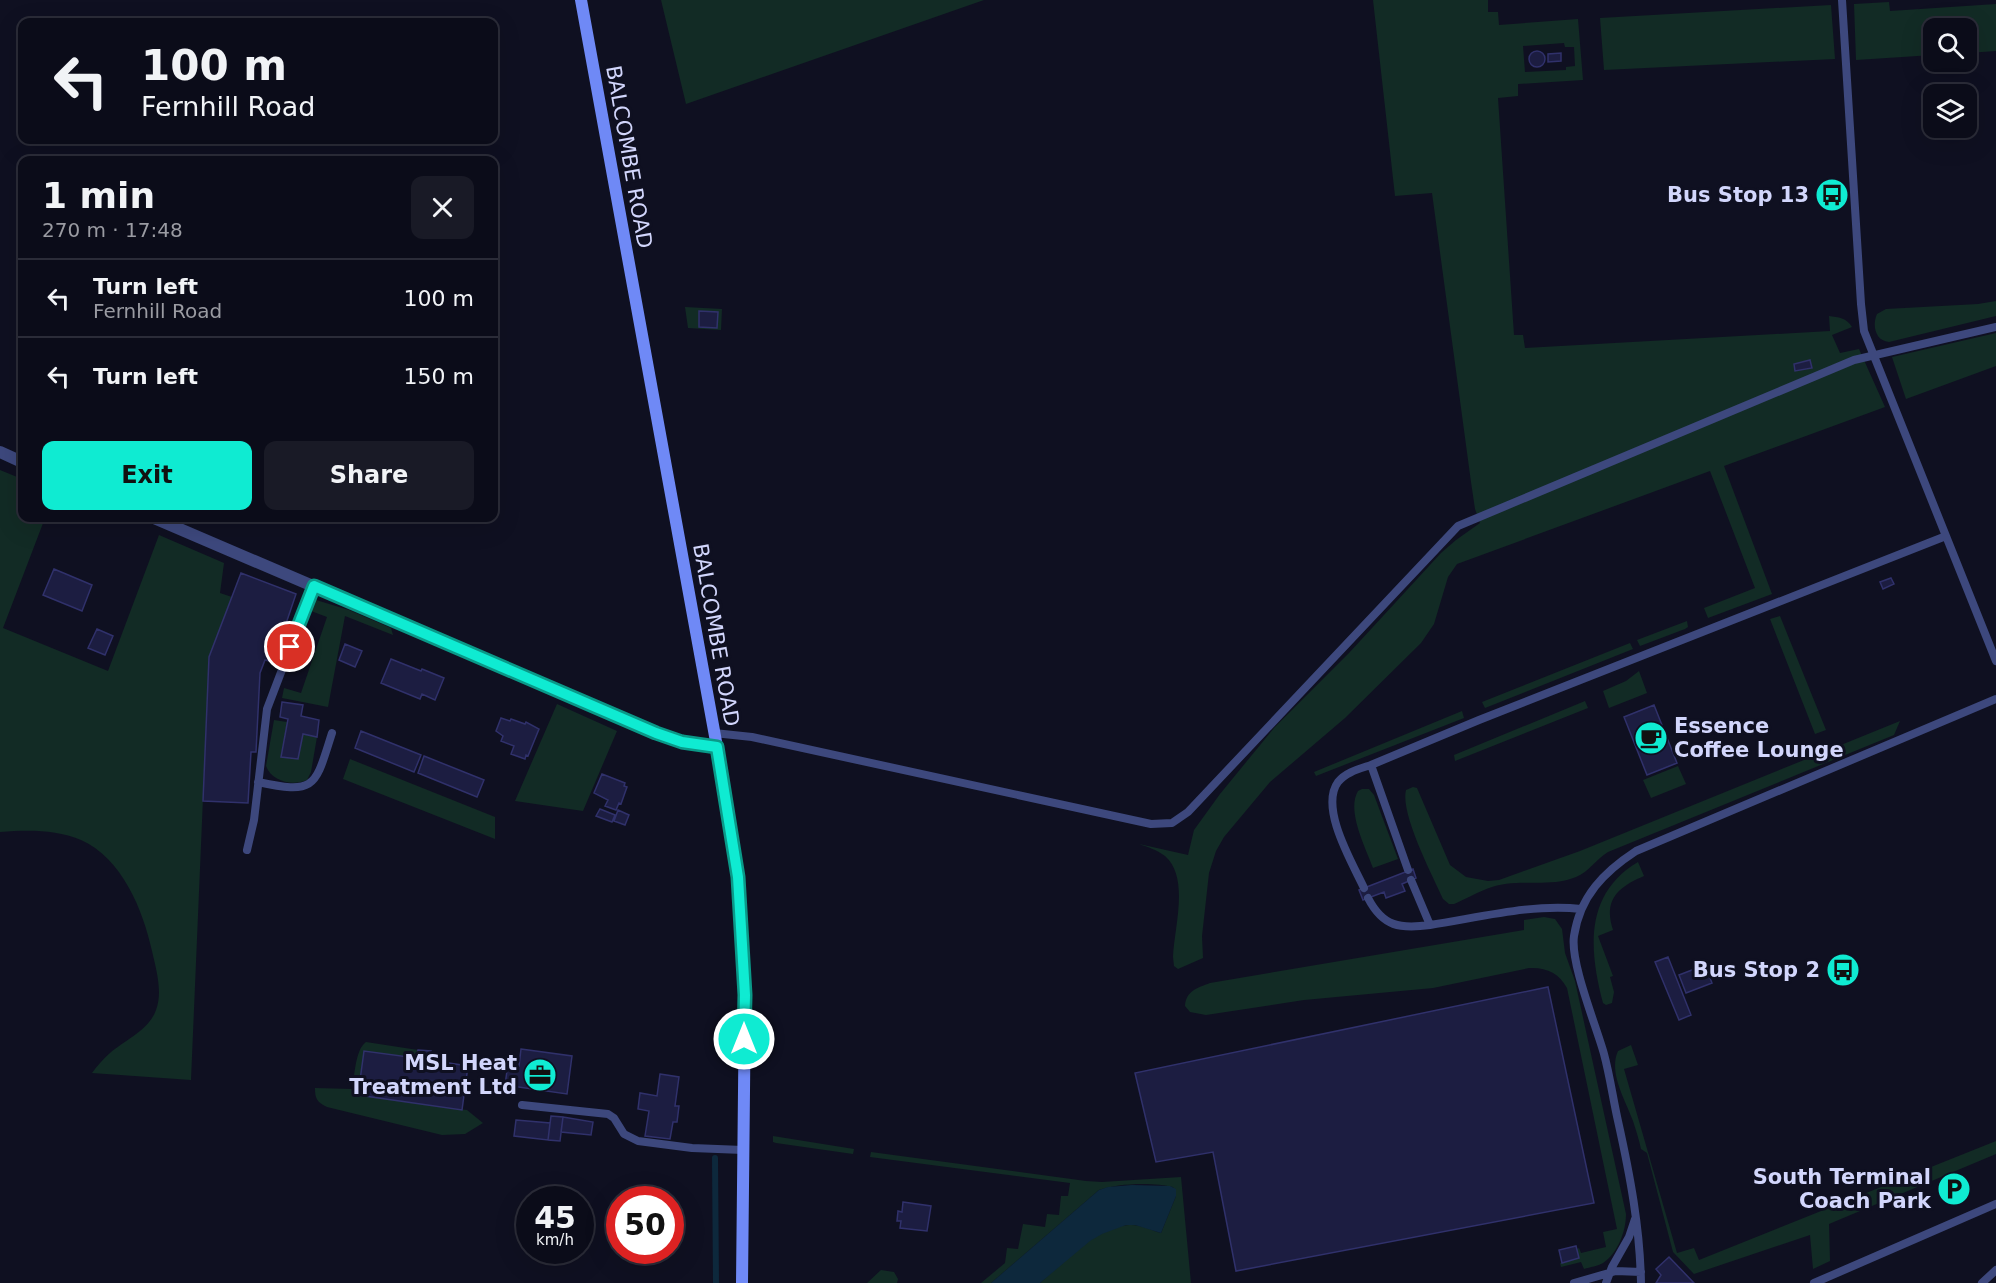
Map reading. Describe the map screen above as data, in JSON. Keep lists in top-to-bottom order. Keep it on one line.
{"streets":{"main road":["BALCOMBE ROAD"]},"places":{"bus stop":["Bus Stop 13","Bus Stop 2"],"cafe":["Essence Coffee Lounge"],"office":["MSL Heat Treatment Ltd"],"parking":["South Terminal Coach Park"]},"page":{"turn":["100 m","Fernhill Road"],"heading":["1 min","270 m · 17:48"],"list":[{"name":"Turn left","note":"Fernhill Road","value":"100 m"},{"name":"Turn left","value":"150 m"}],"buttons":["Exit","Share"],"speed":"45 km/h","limit":"50"}}
